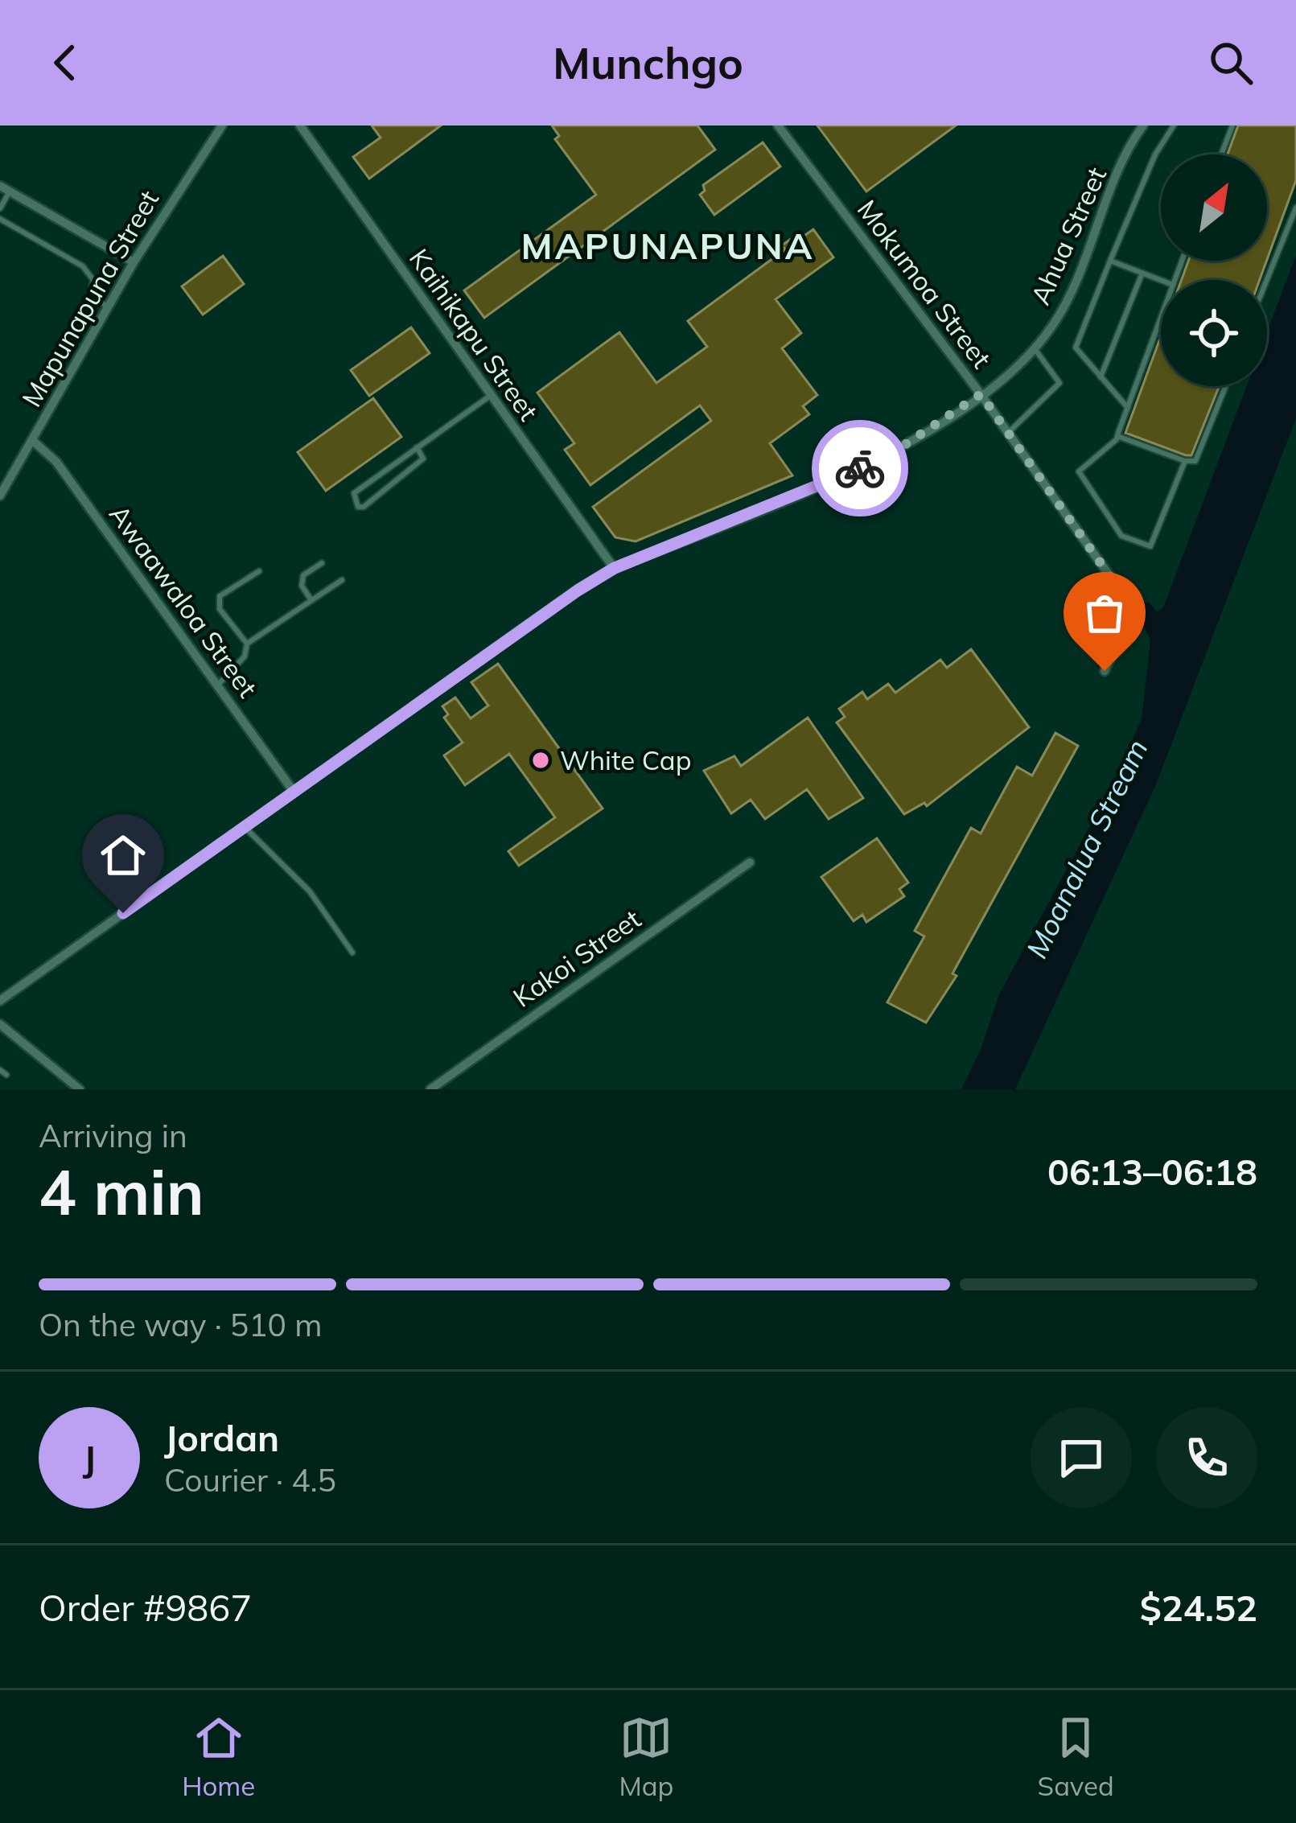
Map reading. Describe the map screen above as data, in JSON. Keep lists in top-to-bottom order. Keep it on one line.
{"streets":{"street":["Ahua Street","Mokumoa Street","Mapunapuna Street","Kaihikapu Street","Awaawaloa Street","Kakoi Street"]},"crossings":[["Ahua Street","Mokumoa Street"],["Ahua Street","Kaihikapu Street"],["Ahua Street","Awaawaloa Street"],["Mapunapuna Street","Awaawaloa Street"]],"districts":["MAPUNAPUNA"],"water":["Moanalua Stream"],"places":["White Cap"],"north":"top right","page":{"header":"Munchgo","heading":["4 min","Arriving in","06:13–06:18"],"panel":["Jordan","Courier · 4.5","Order #9867","$24.52"],"bar":"On the way · 510 m","round":"J","tabs":["Home","Map","Saved"]}}
